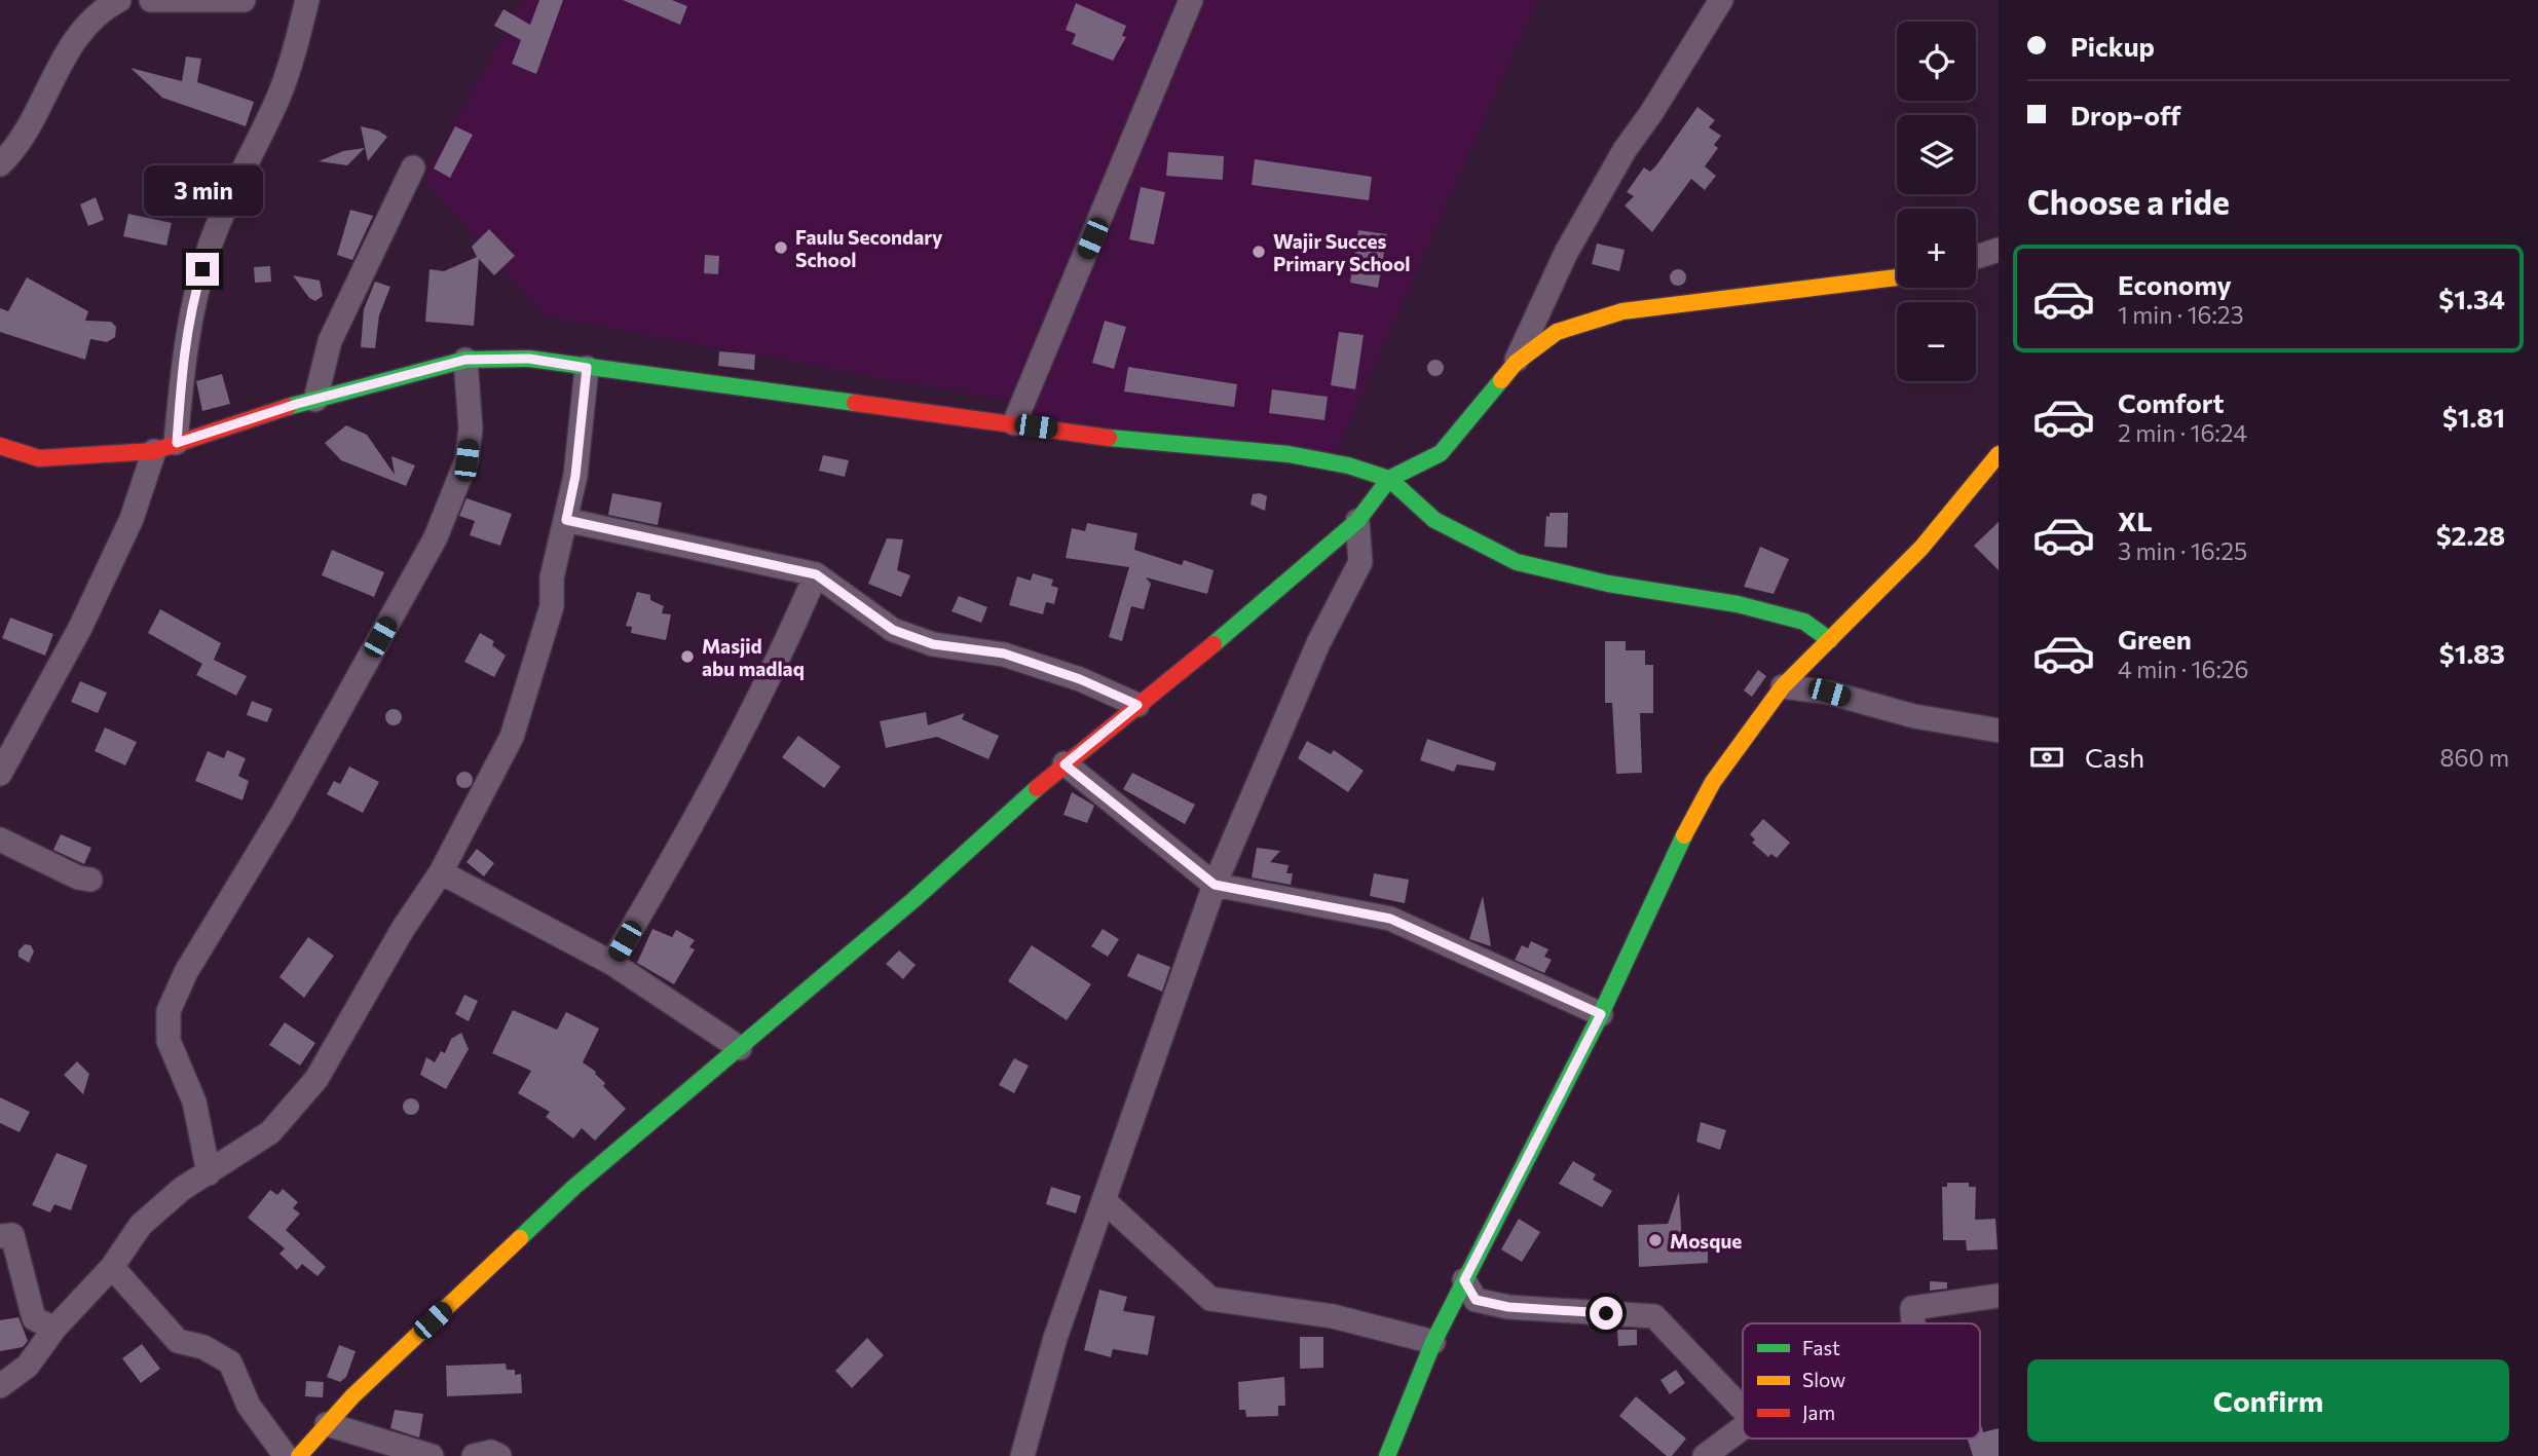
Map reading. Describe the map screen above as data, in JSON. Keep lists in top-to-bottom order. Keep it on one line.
{"places":["Faulu Secondary School","Wajir Succes Primary School","Masjid abu madlaq","Mosque"],"legend":["Fast","Slow","Jam"],"page":{"banner":["Pickup","Drop-off"],"map_buttons":["+","−"],"heading":"Choose a ride","bubble":"3 min","list":[{"name":"Economy","note":"1 min · 16:23","value":"$1.34"},{"name":"Comfort","note":"2 min · 16:24","value":"$1.81"},{"name":"XL","note":"3 min · 16:25","value":"$2.28"},{"name":"Green","note":"4 min · 16:26","value":"$1.83"}],"pay":["Cash","860 m"],"buttons":"Confirm"}}
